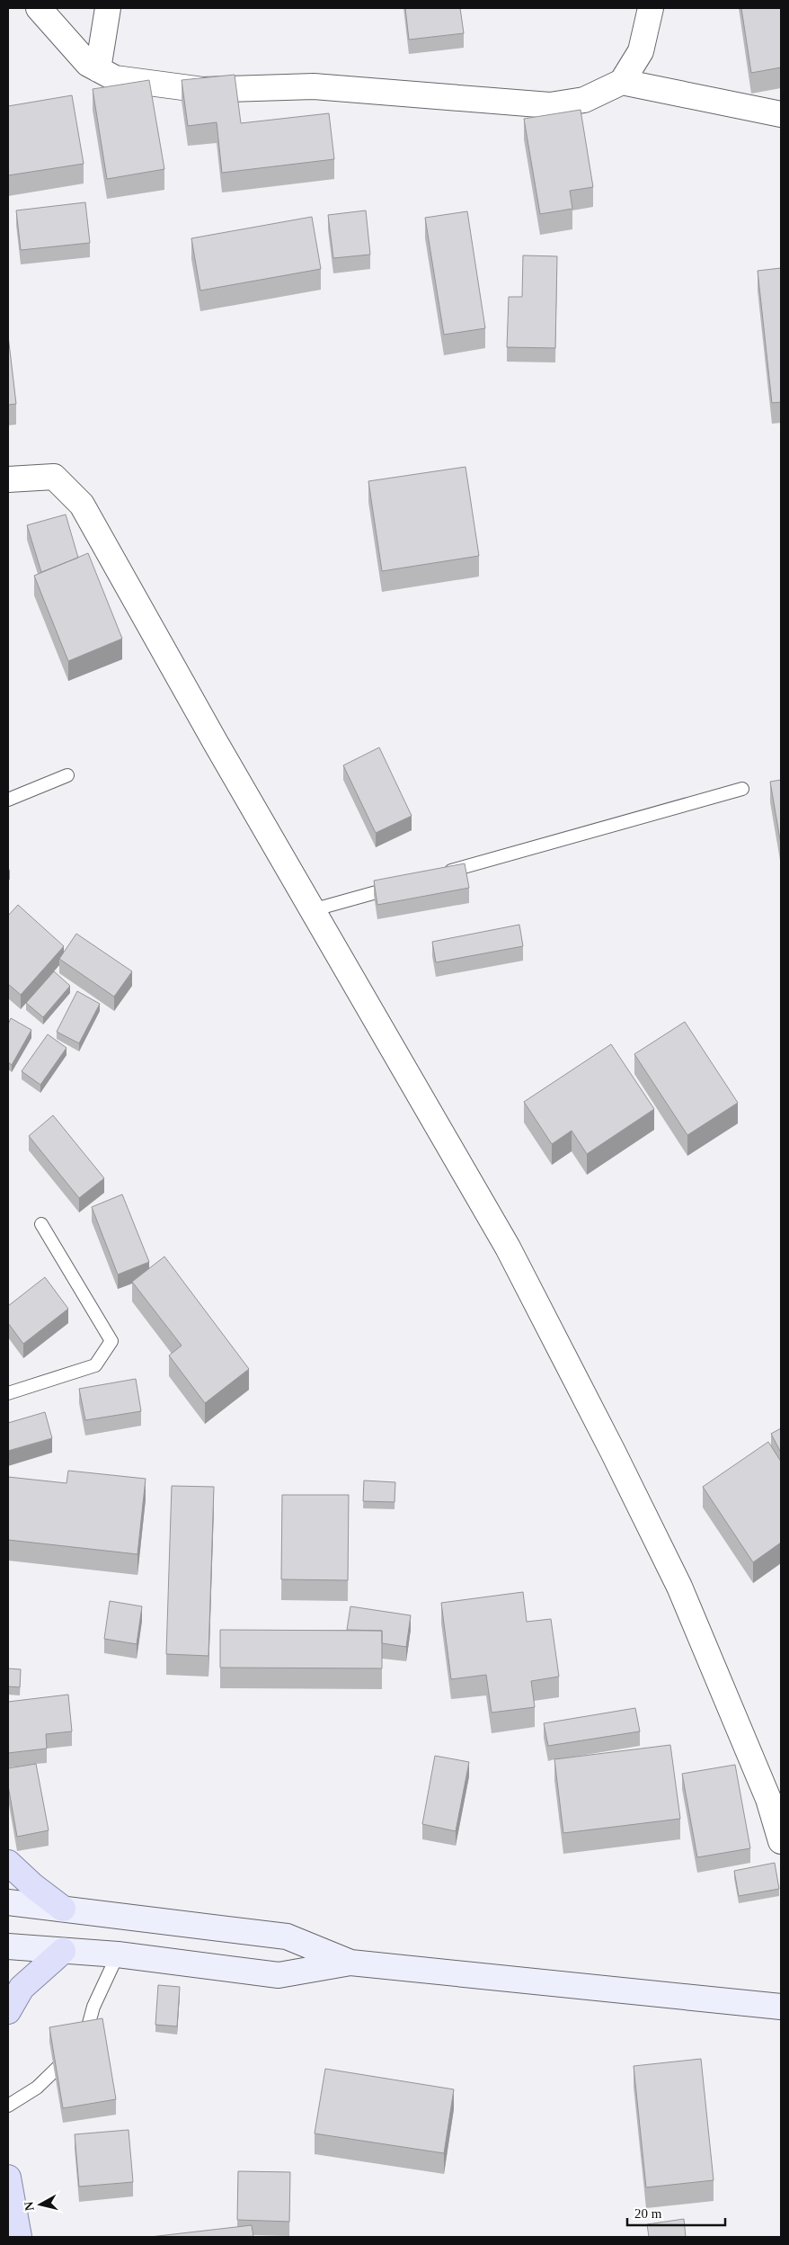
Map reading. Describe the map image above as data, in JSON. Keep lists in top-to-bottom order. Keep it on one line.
{"scale_bar":"20 m","north":"left"}
